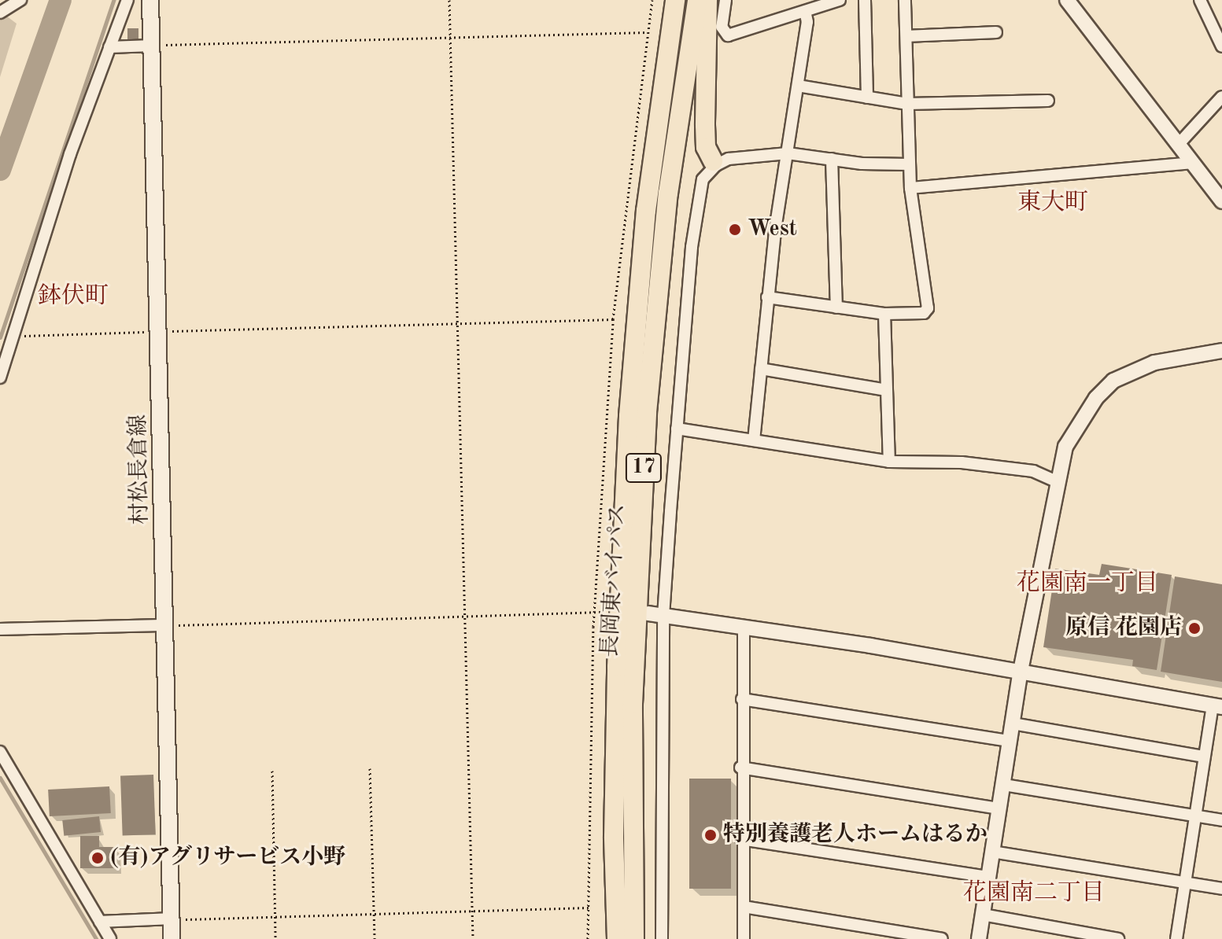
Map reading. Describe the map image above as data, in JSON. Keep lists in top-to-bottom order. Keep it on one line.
{"streets":{"highway":["17","長岡東バイパス"],"main road":["村松長倉線"]},"districts":["東大町","鉢伏町","花園南一丁目","花園南二丁目"],"places":["West","原信 花園店","特別養護老人ホームはるか","(有)アグリサービス小野"]}
